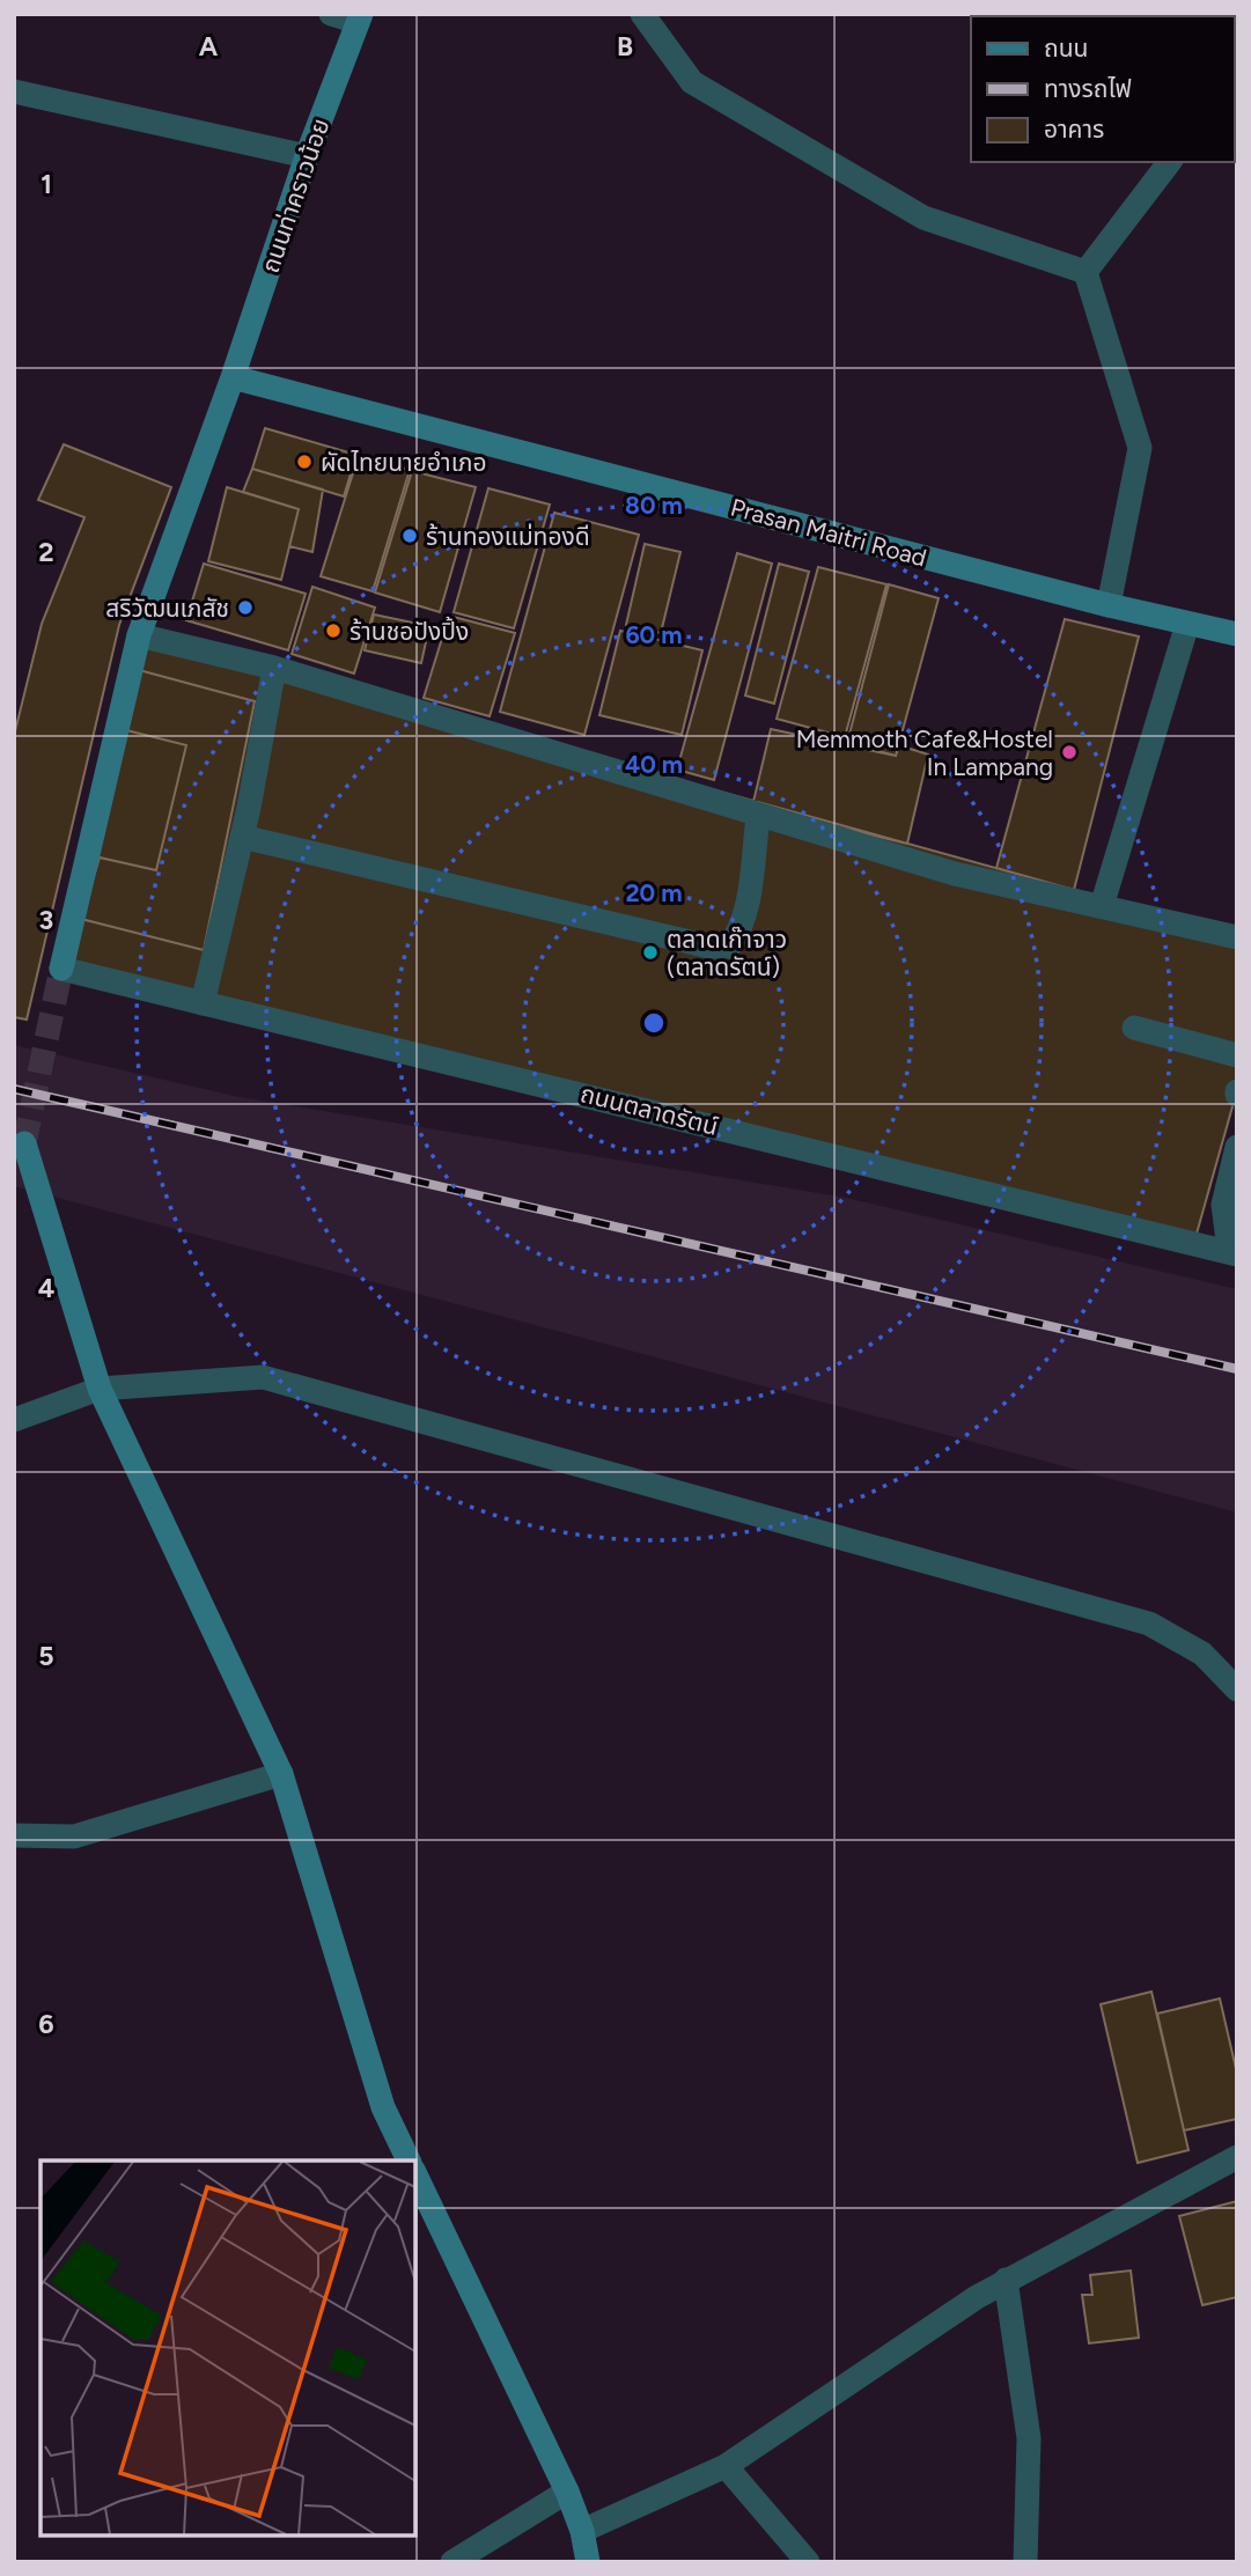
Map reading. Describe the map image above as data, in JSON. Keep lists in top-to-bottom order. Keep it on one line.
{"streets":{"street":["ถนนท่าคราวน้อย","Prasan Maitri Road","ถนนตลาดรัตน์"]},"crossings":[["ถนนท่าคราวน้อย","Prasan Maitri Road"],["ถนนท่าคราวน้อย","ถนนตลาดรัตน์"]],"places":["ผัดไทยนายอำเภอ","ร้านทองแม่ทองดี","สริวัฒนเภสัช","ร้านชอปังปิ้ง","Memmoth Cafe&Hostel In Lampang","ตลาดเก๊าจาว (ตลาดรัตน์)"],"legend":["ถนน","ทางรถไฟ","อาคาร"],"grid":{"columns":["A","B"],"rows":["1","2","3","4","5","6"]},"rings":["80 m","60 m","40 m","20 m"]}
